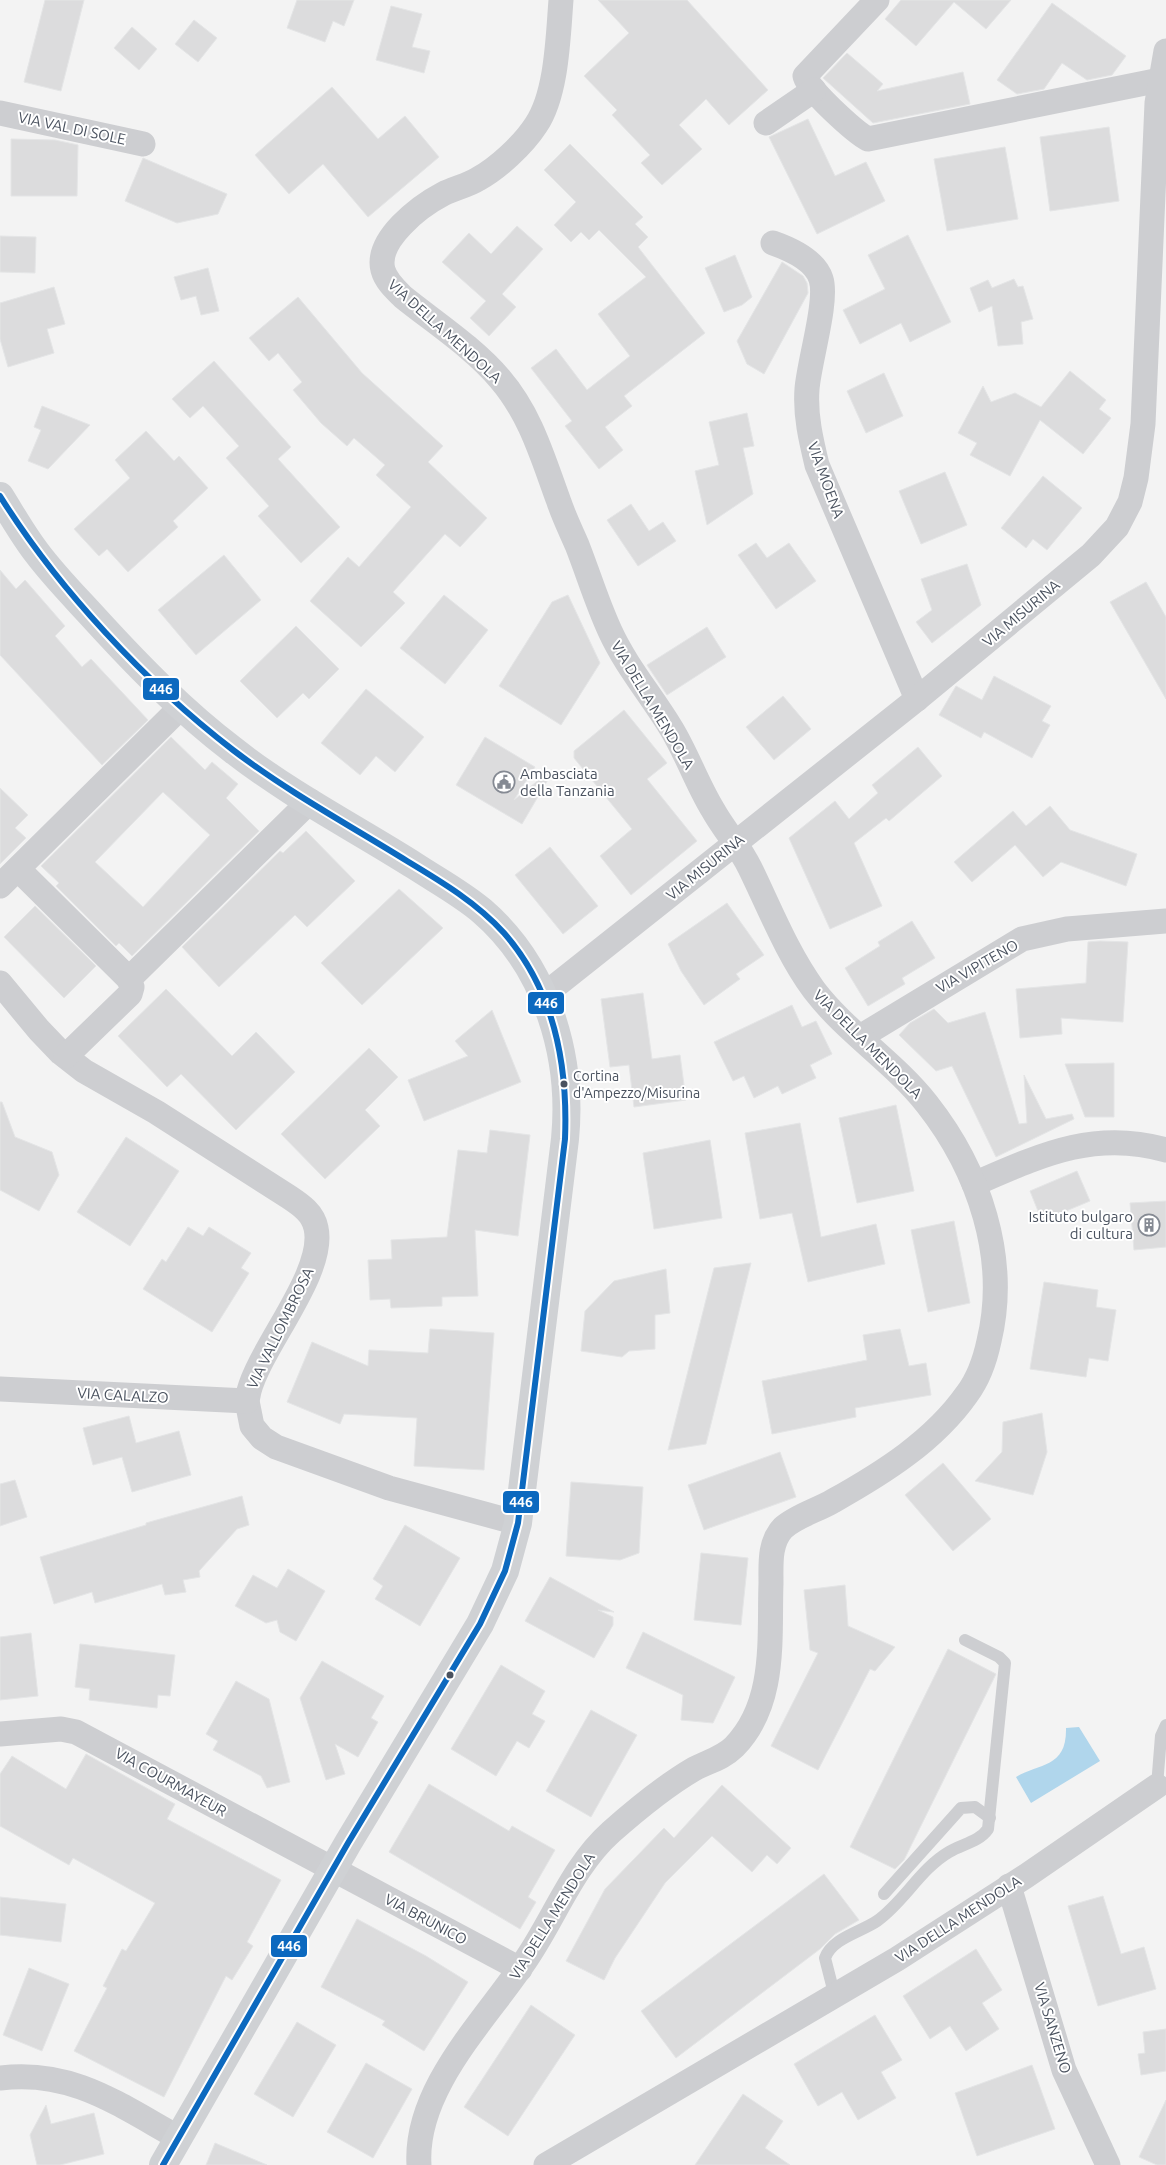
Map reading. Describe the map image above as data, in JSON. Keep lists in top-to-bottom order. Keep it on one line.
{"streets":{"street":["VIA VAL DI SOLE","VIA DELLA MENDOLA","VIA MOENA","VIA MISURINA","VIA VIPITENO","VIA VALLOMBROSA","VIA CALALZO","VIA COURMAYEUR","VIA BRUNICO","VIA SANZENO"]},"crossings":[["VIA DELLA MENDOLA","VIA MISURINA"],["VIA DELLA MENDOLA","VIA VIPITENO"],["VIA DELLA MENDOLA","VIA BRUNICO"],["VIA DELLA MENDOLA","VIA SANZENO"],["VIA MOENA","VIA MISURINA"],["VIA VALLOMBROSA","VIA CALALZO"],["VIA COURMAYEUR","VIA BRUNICO"]],"places":{"public building":["Ambasciata della Tanzania"],"other":["Cortina d'Ampezzo/Misurina"],"building":["Istituto bulgaro di cultura"]},"lines":["transit line 446"]}
